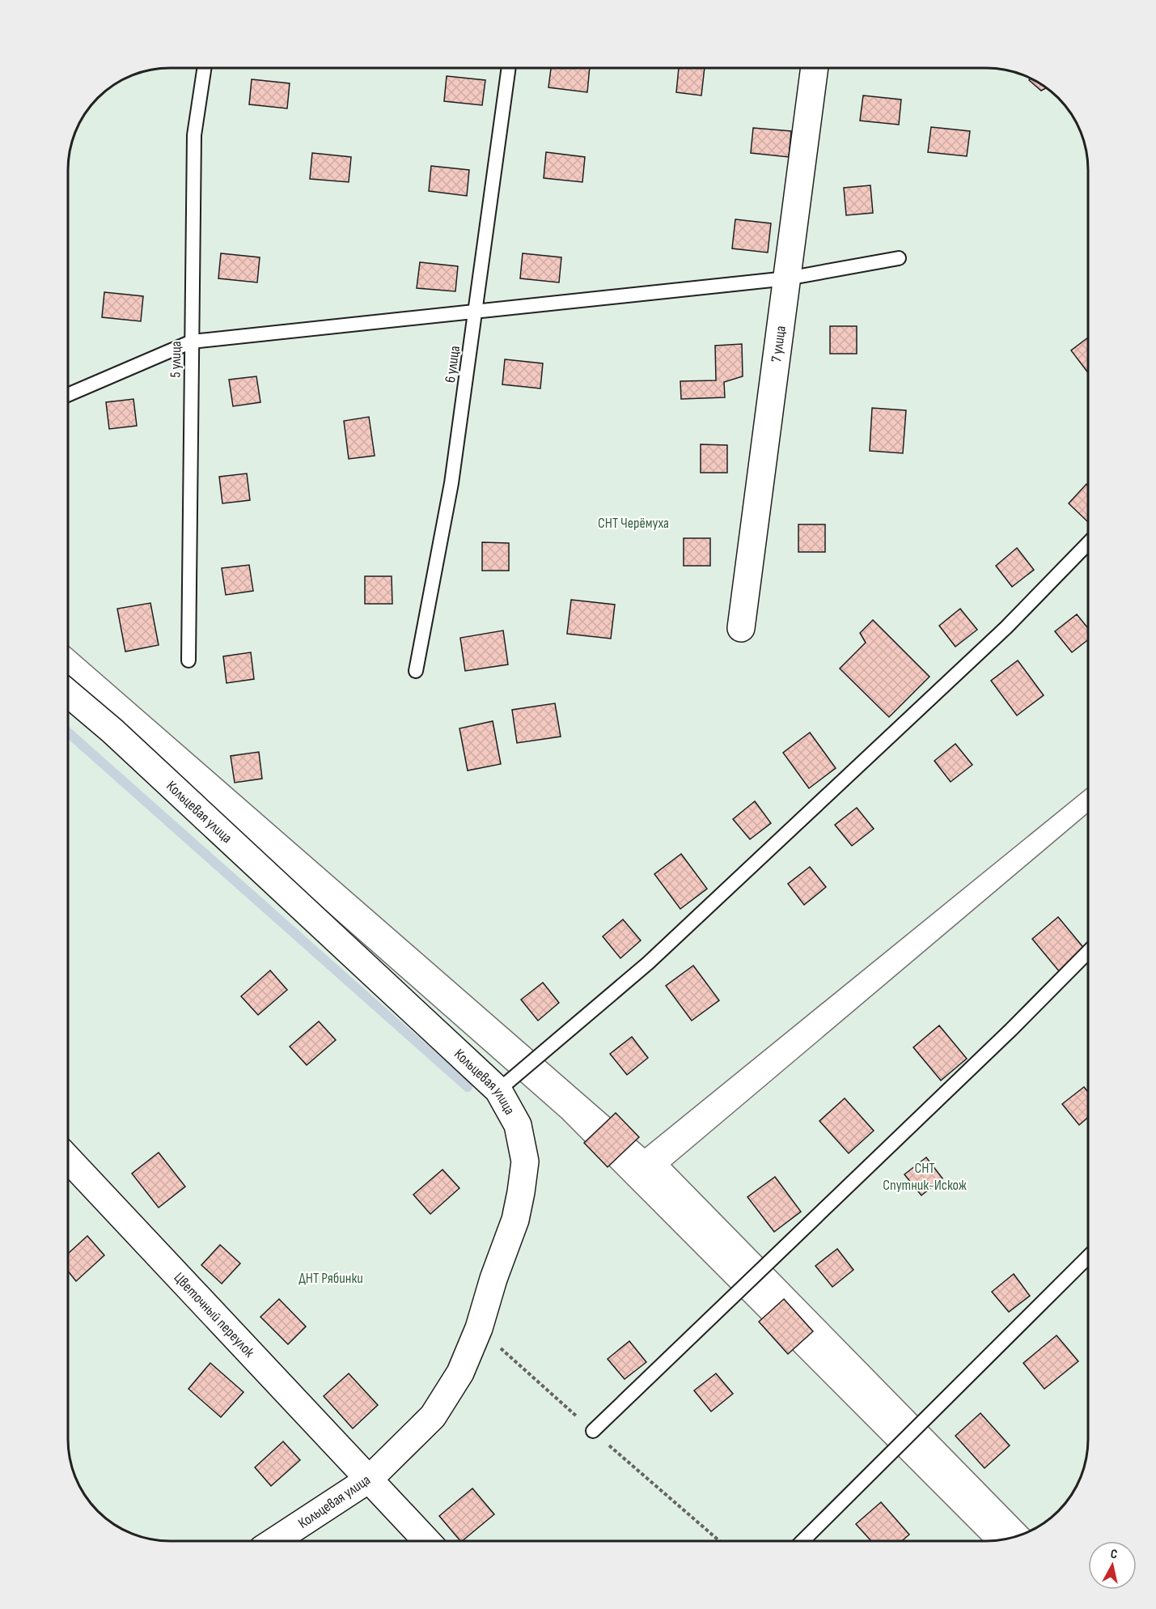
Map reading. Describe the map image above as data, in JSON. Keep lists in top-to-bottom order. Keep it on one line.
{"streets":{"street":["7 улица","Кольцевая улица","Цветочный переулок"],"lane":["5 улица","6 улица"]},"crossings":[["Кольцевая улица","Цветочный переулок"]],"parks":["СНТ Черёмуха","СНТ Спутник-Искож","ДНТ Рябинки"],"north":"top"}
